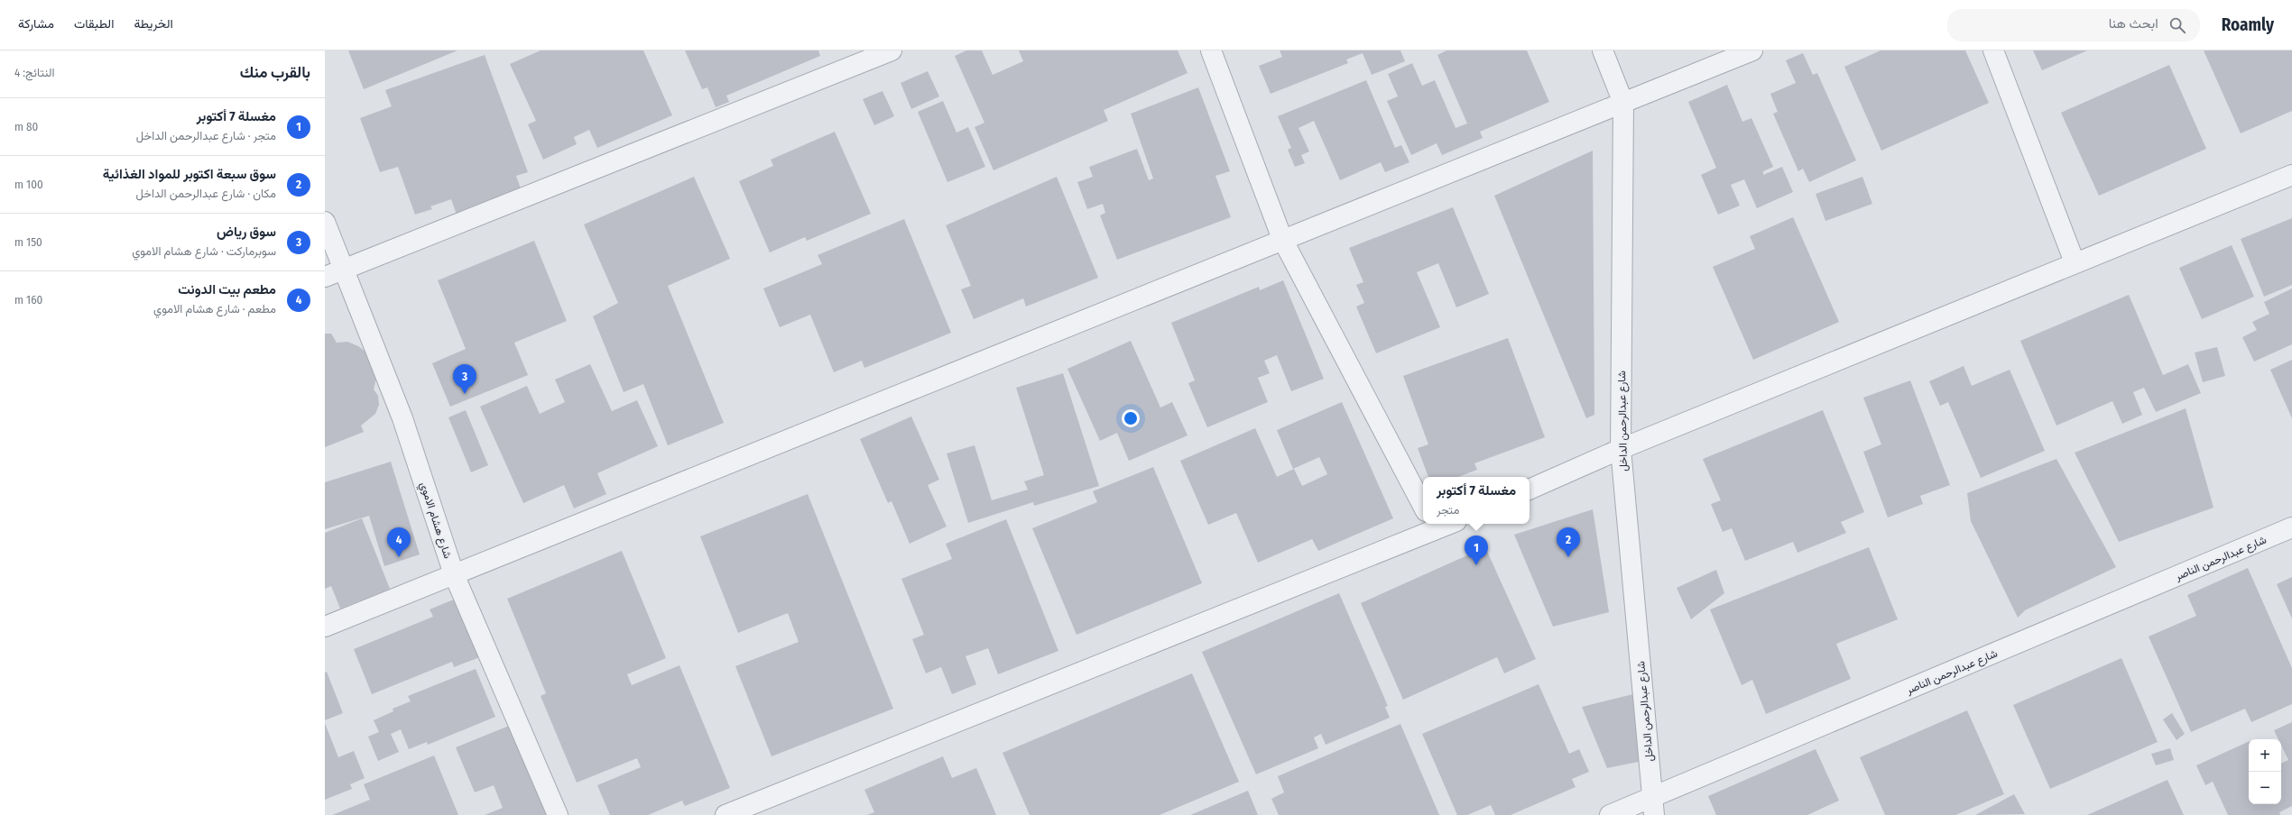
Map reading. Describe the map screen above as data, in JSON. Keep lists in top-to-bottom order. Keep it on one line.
{"streets":{"street":["شارع عبدالرحمن الداخل","شارع هشام الاموي","شارع عبدالرحمن الناصر"]},"crossings":[["شارع عبدالرحمن الداخل","شارع عبدالرحمن الناصر"]],"page":{"header":"Roamly","search":"ابحث هنا","nav":["الخريطة","الطبقات","مشاركة"],"heading":["بالقرب منك","النتائج: 4"],"list":[{"mark":"1","name":"مغسلة 7 أكتوبر","note":"متجر · شارع عبدالرحمن الداخل","value":"80 m"},{"mark":"2","name":"سوق سبعة اكتوبر للمواد الغذائية","note":"مكان · شارع عبدالرحمن الداخل","value":"100 m"},{"mark":"3","name":"سوق رياض","note":"سوبرماركت · شارع هشام الاموي","value":"150 m"},{"mark":"4","name":"مطعم بيت الدونت","note":"مطعم · شارع هشام الاموي","value":"160 m"}],"pins":["3","2","4","1"],"popup":["مغسلة 7 أكتوبر","متجر"],"map_buttons":["+","−"]}}
